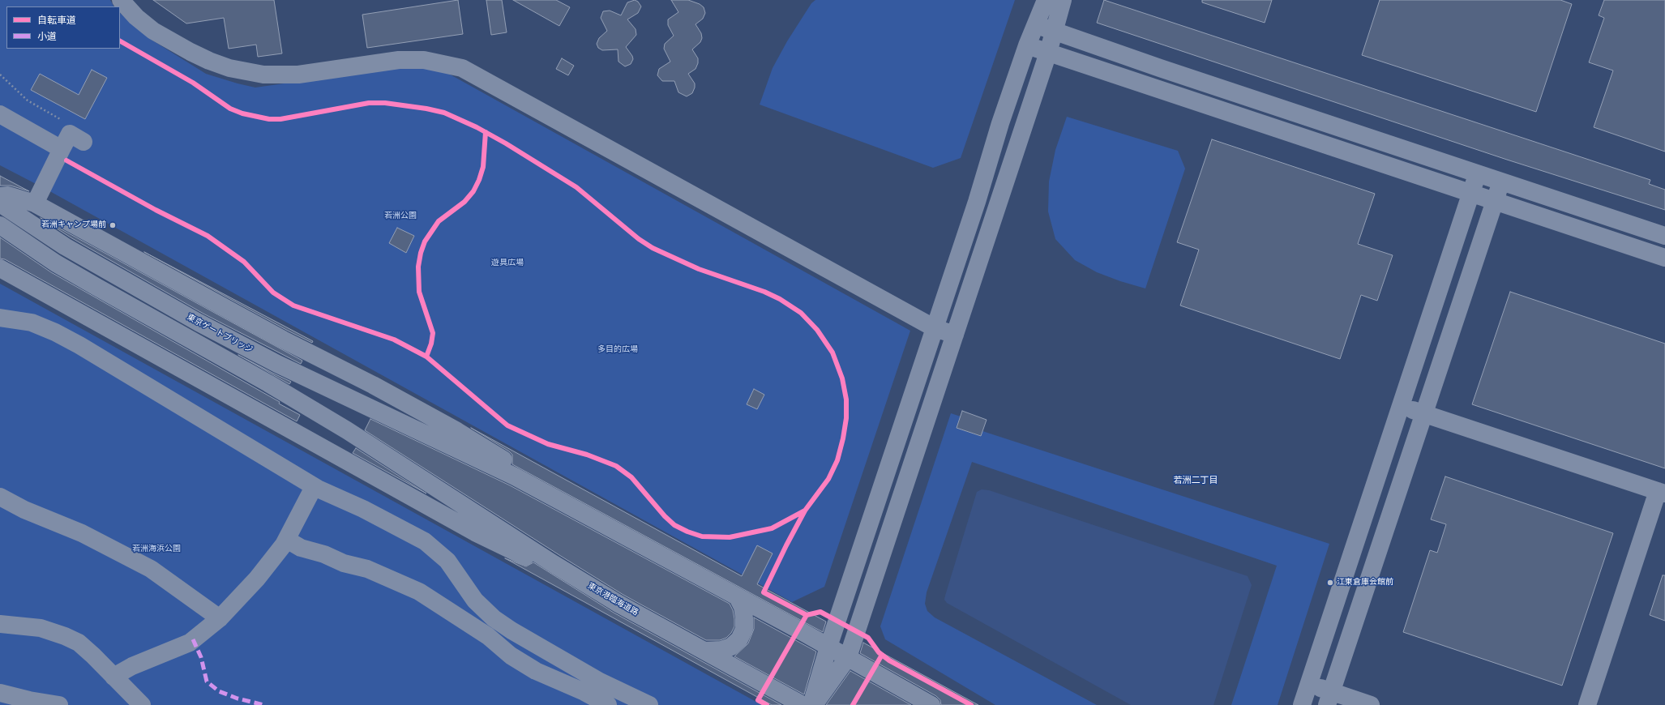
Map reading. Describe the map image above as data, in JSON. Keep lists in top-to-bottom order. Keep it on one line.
{"streets":{"street":["東京ゲートブリッジ","東京港臨海道路"]},"districts":["若洲二丁目"],"parks":["若洲公園","遊具広場","多目的広場","若洲海浜公園"],"places":["若洲キャンプ場前","江東倉庫会館前"],"legend":["自転車道","小道"]}
